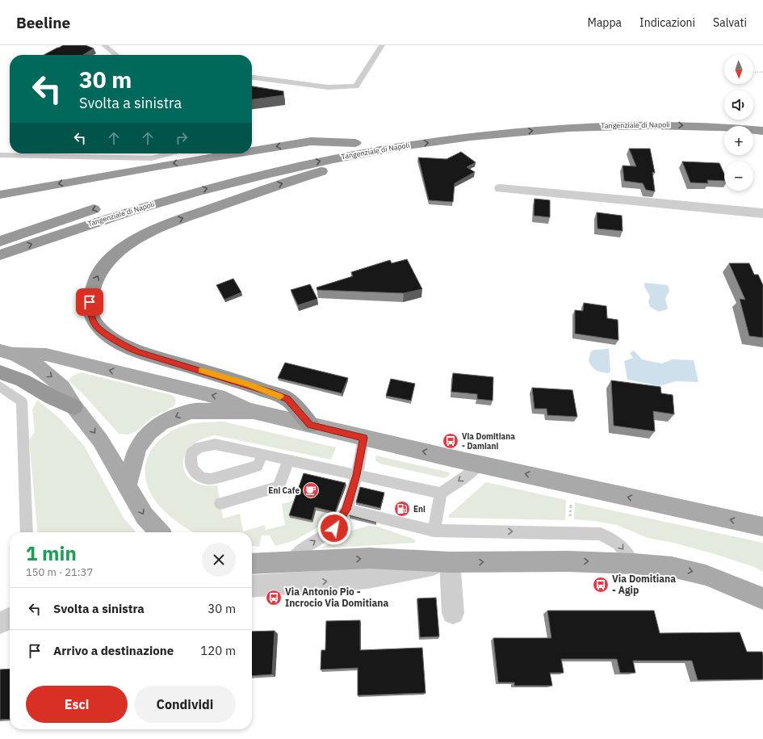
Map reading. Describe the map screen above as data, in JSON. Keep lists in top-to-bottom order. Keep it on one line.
{"streets":{"highway":["Tangenziale di Napoli"]},"places":{"bus stop":["Via Domitiana - Damiani","Via Domitiana - Agip","Via Antonio Pio - Incrocio Via Domitiana"],"cafe":["Eni Cafe"],"fuel station":["Eni"]},"north":"bottom","page":{"header":"Beeline","nav":["Mappa","Indicazioni","Salvati"],"map_buttons":["+","−"],"turn":["30 m","Svolta a sinistra"],"heading":["1 min","150 m · 21:37"],"list":[{"name":"Svolta a sinistra","value":"30 m"},{"name":"Arrivo a destinazione","value":"120 m"}],"buttons":["Esci","Condividi"]}}
